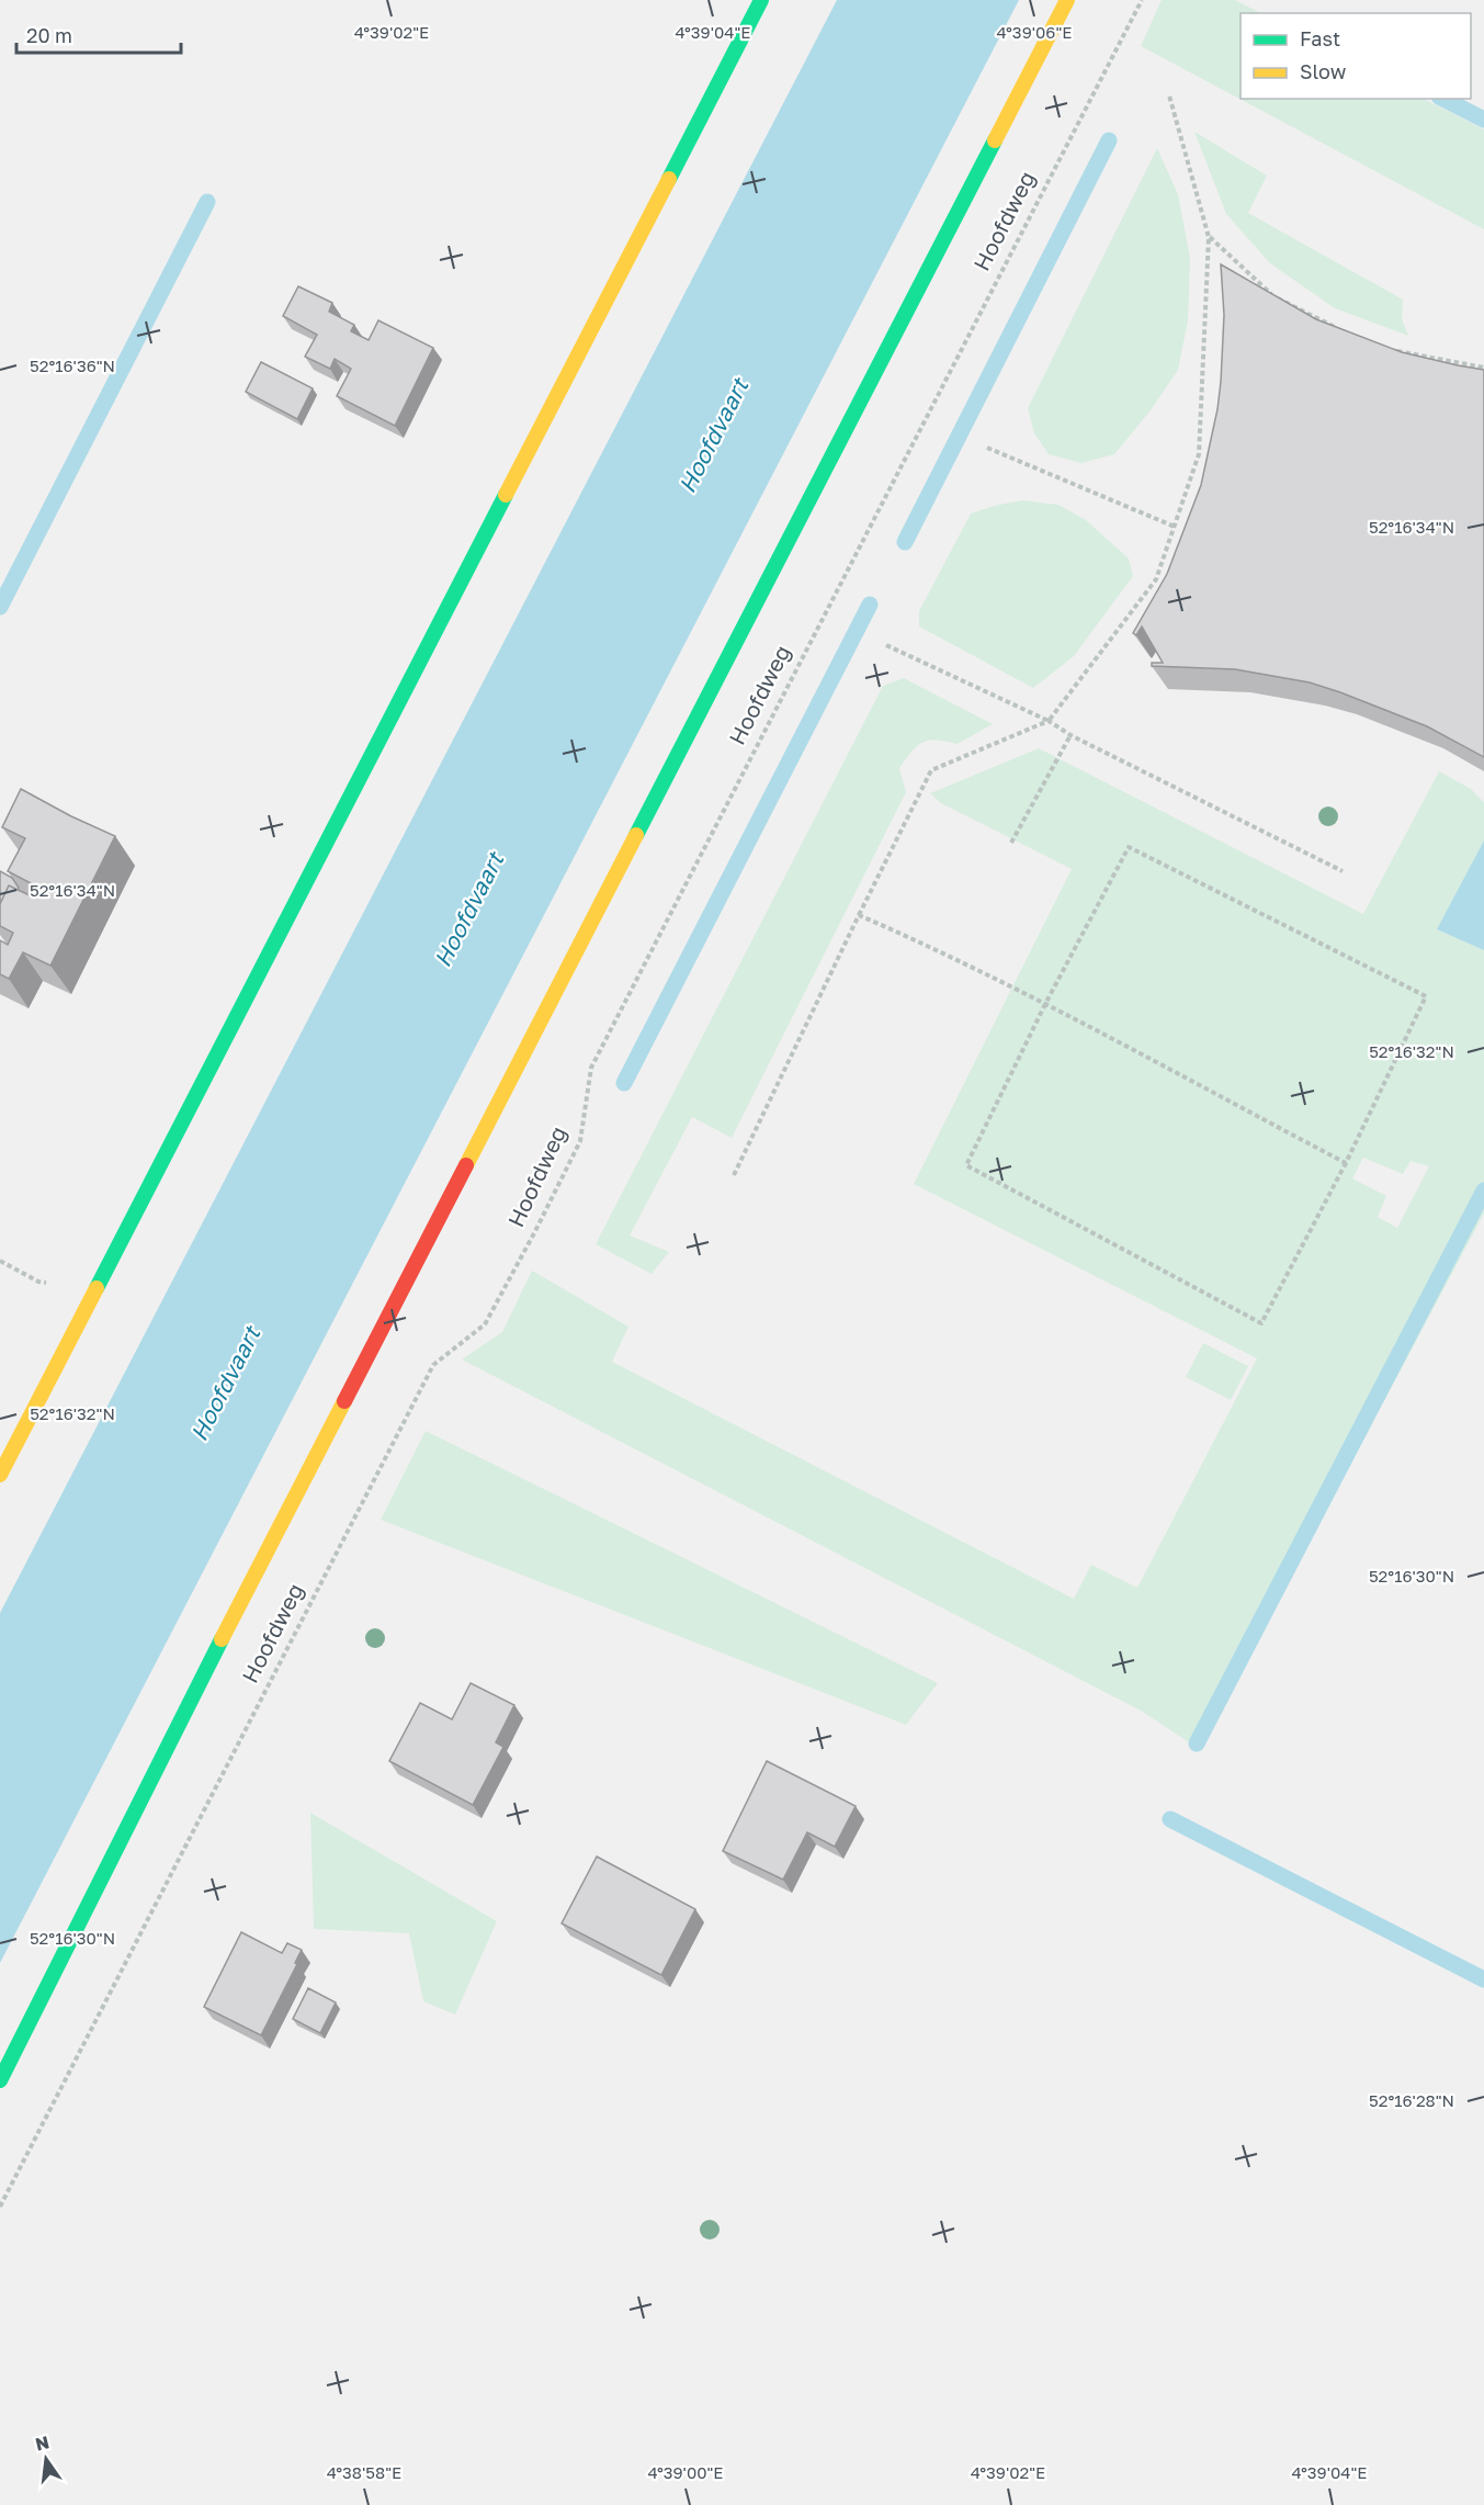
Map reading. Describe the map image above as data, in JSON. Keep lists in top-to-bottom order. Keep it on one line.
{"streets":{"street":["Hoofdweg"]},"water":["Hoofdvaart"],"legend":["Fast","Slow"],"scale_bar":"20 m","north":"top","coordinates":["4°39'02\"E","4°39'04\"E","4°39'06\"E","52°16'36\"N","52°16'34\"N","52°16'32\"N","52°16'30\"N","52°16'28\"N","4°38'58\"E","4°39'00\"E"]}
